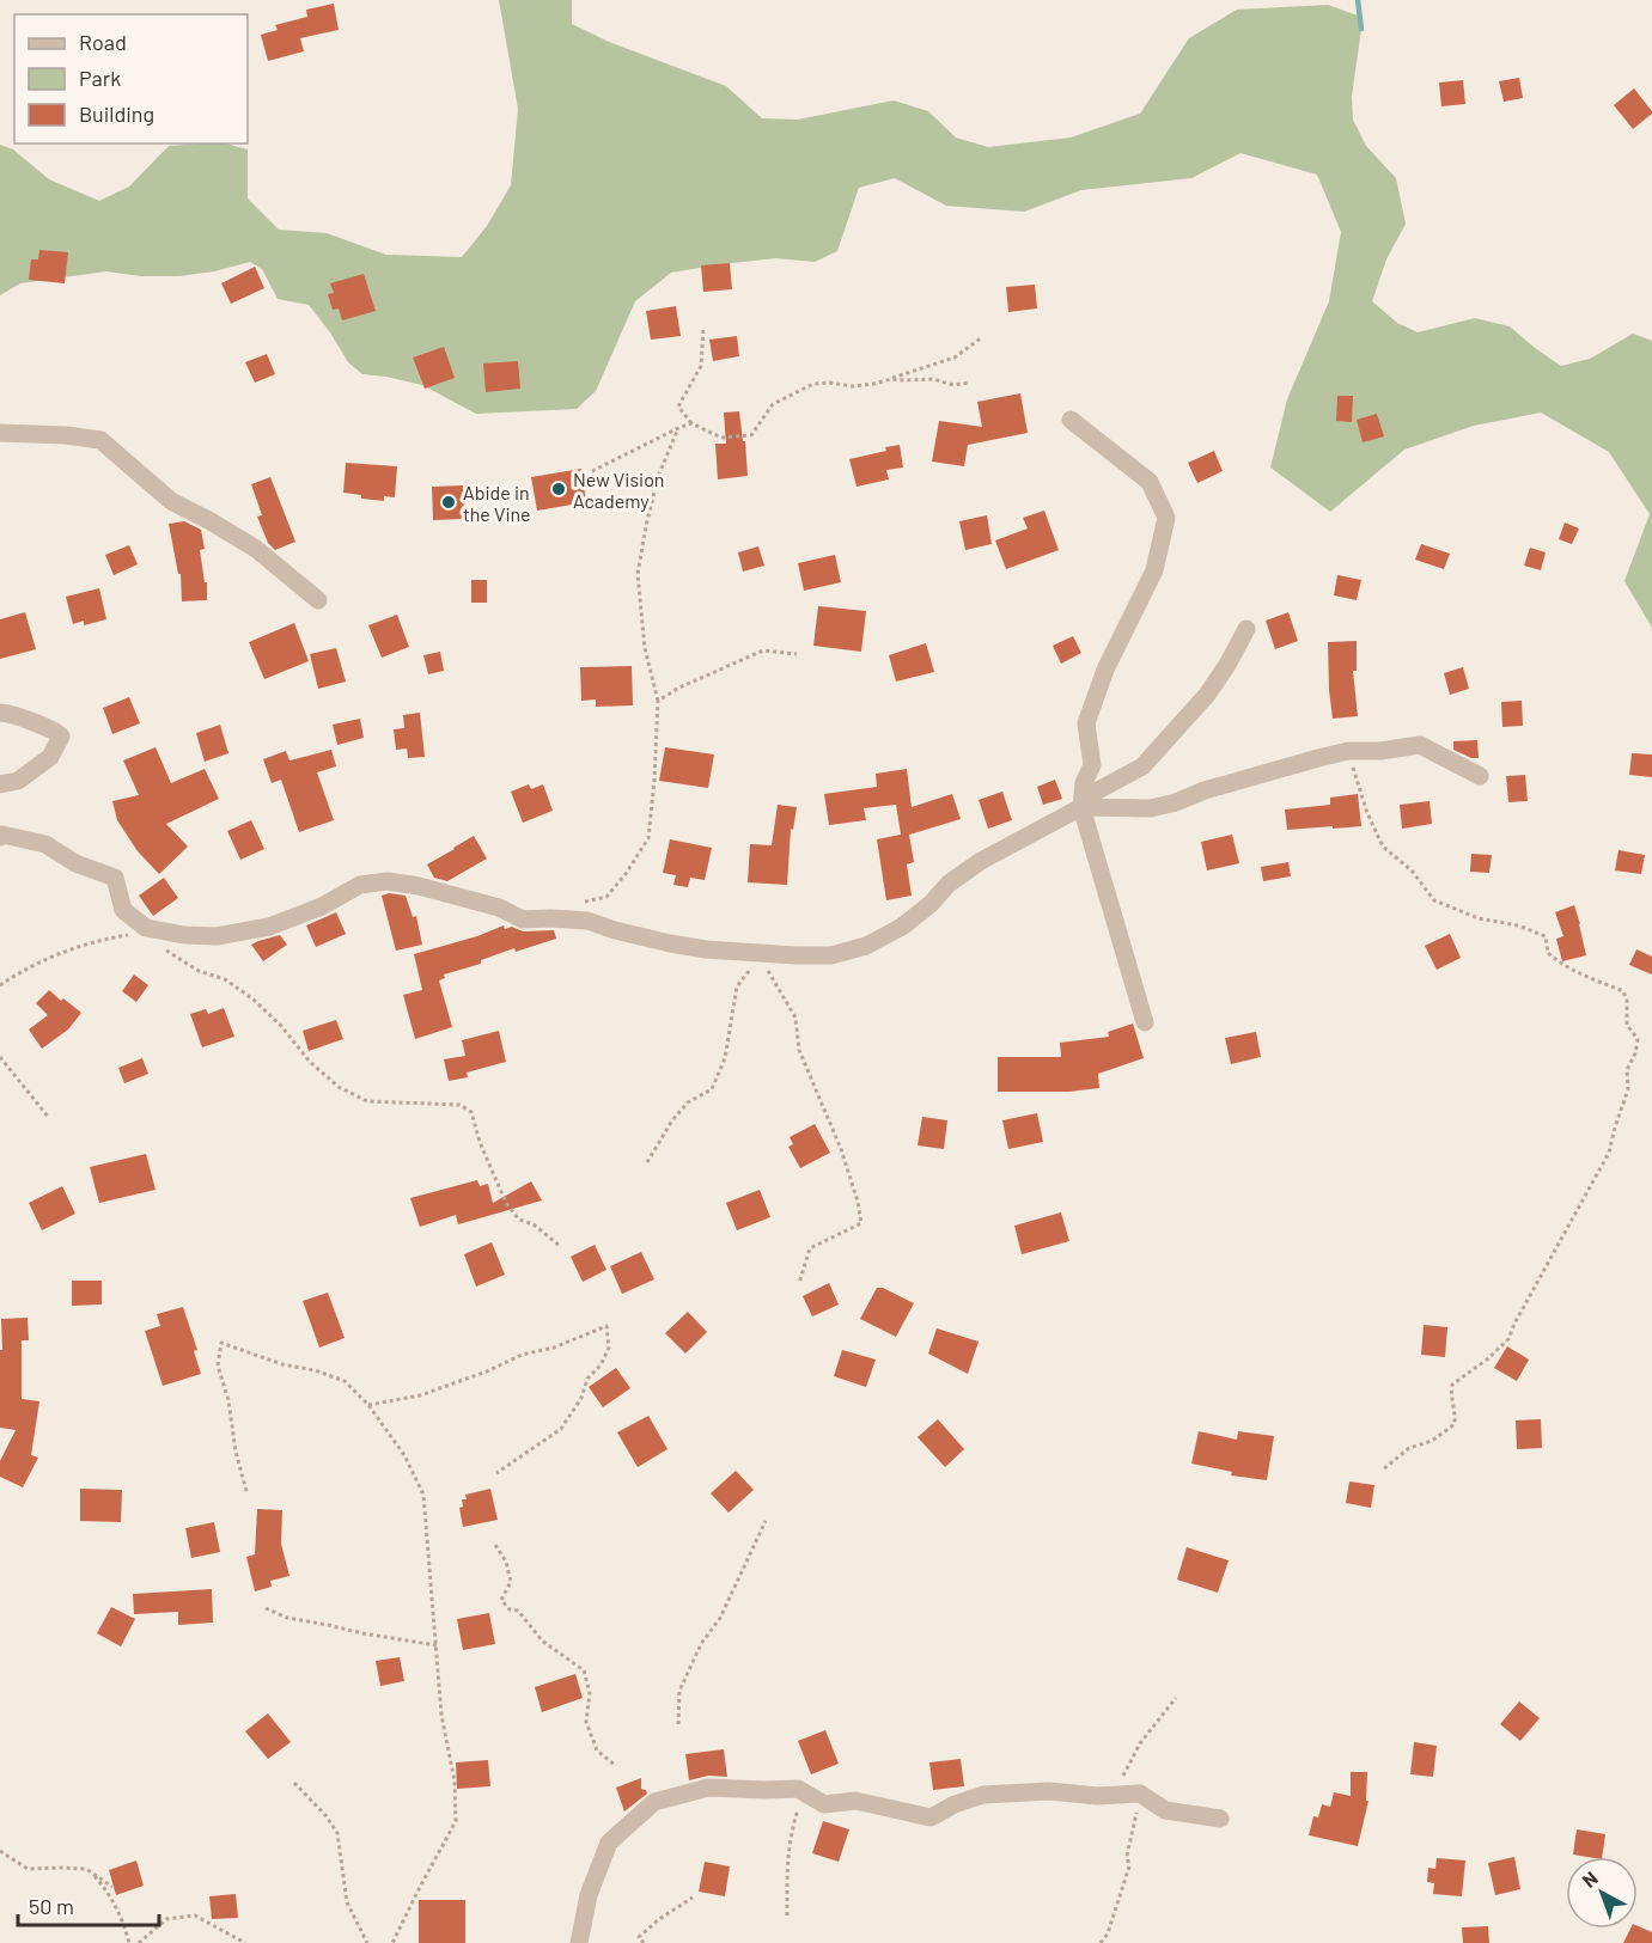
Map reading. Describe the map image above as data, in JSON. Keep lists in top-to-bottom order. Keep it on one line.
{"places":["New Vision Academy","Abide in the Vine"],"legend":["Road","Park","Building"],"scale_bar":"50 m","north":"top left"}
